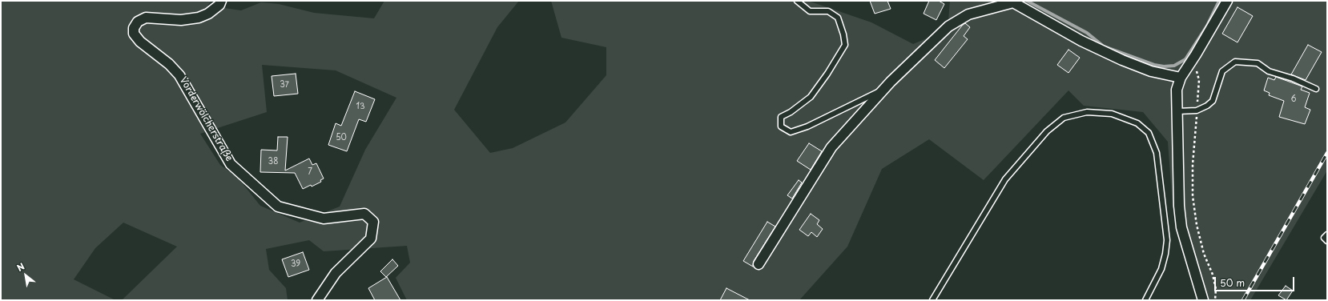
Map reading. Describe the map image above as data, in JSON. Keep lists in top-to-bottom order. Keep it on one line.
{"streets":{"street":["Vorderwölcherstraße"]},"house_numbers":["37","6","13","50","38","7","39"],"scale_bar":"50 m","north":"top left"}
